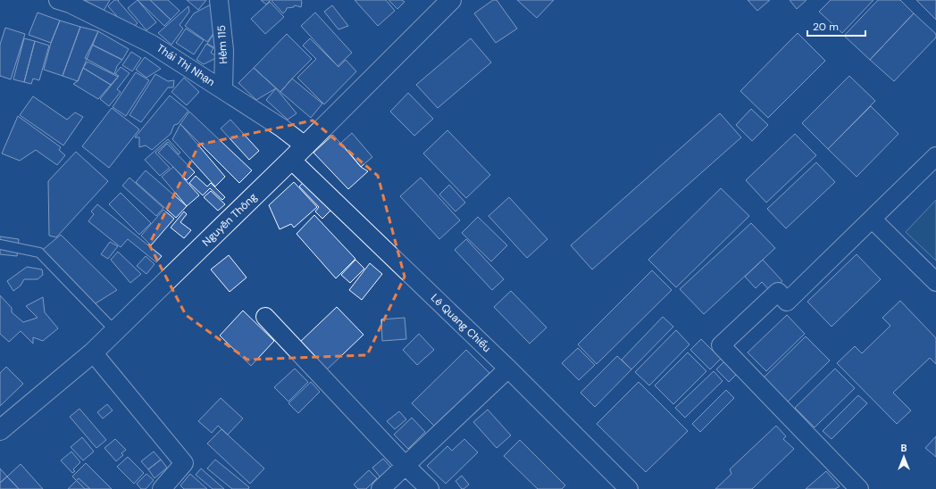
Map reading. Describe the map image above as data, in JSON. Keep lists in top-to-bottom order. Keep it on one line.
{"streets":{"street":["Hẻm 115","Thái Thị Nhạn","Nguyễn Thông","Lê Quang Chiểu"]},"crossings":[["Hẻm 115","Thái Thị Nhạn"],["Thái Thị Nhạn","Nguyễn Thông"],["Nguyễn Thông","Lê Quang Chiểu"]],"scale_bar":"20 m","north":"top"}
